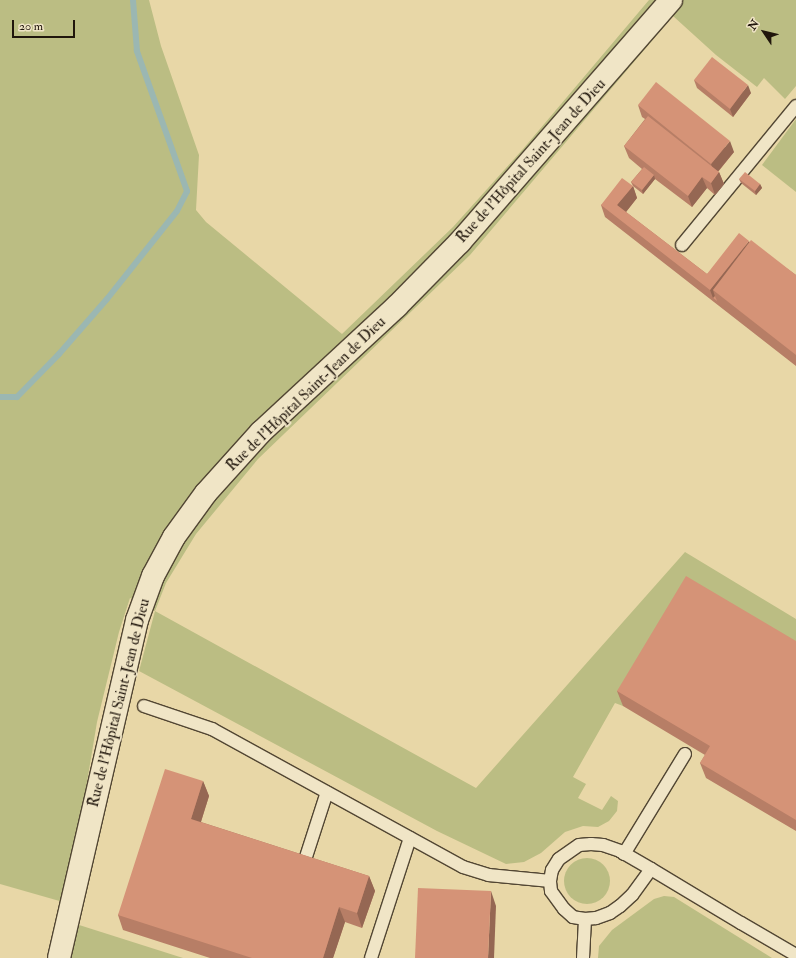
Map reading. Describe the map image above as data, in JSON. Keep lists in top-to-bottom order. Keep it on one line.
{"streets":{"street":["Rue de l'Hôpital Saint-Jean de Dieu"]},"scale_bar":"20 m","north":"top left"}
